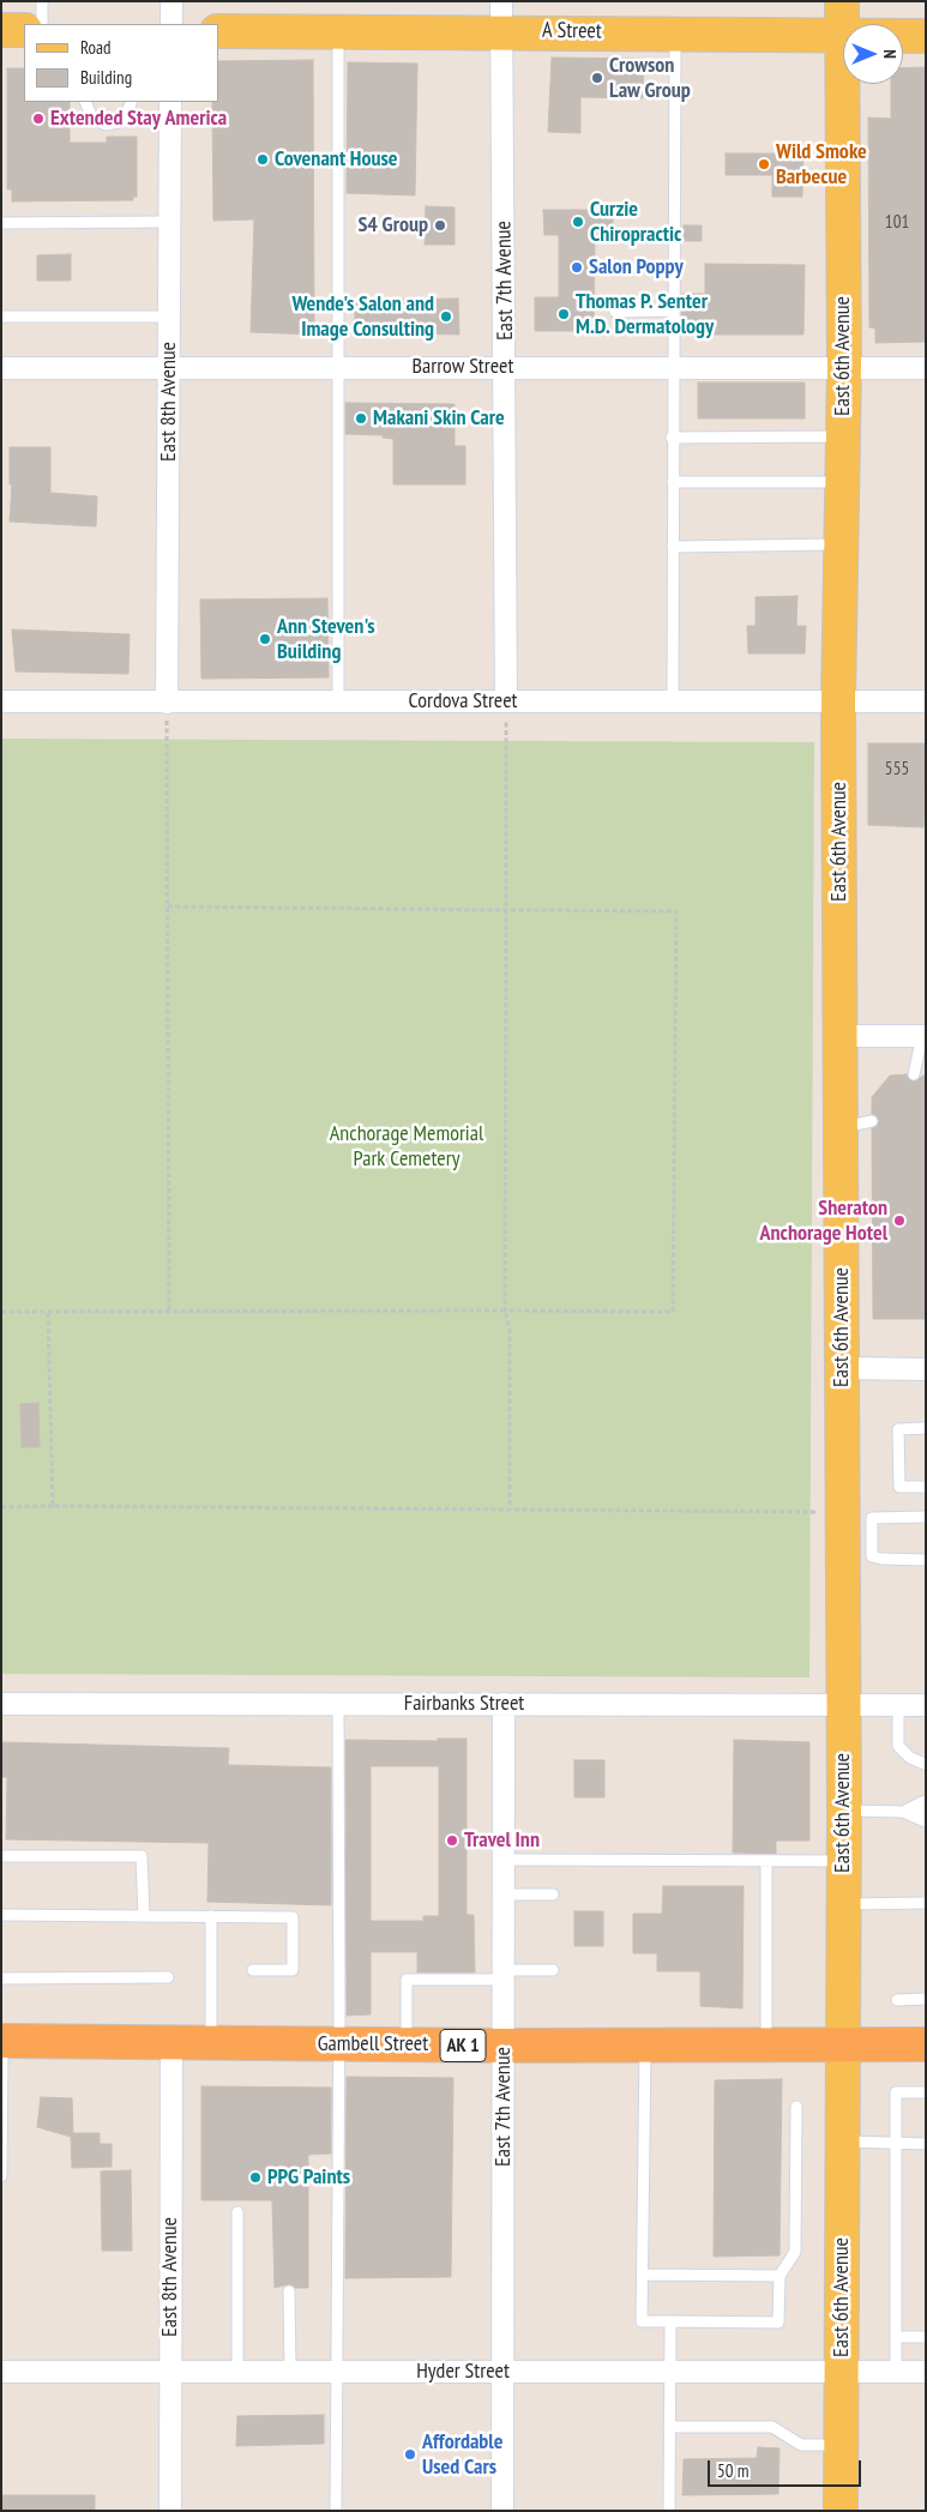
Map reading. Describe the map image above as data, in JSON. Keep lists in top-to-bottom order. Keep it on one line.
{"streets":{"highway":["Gambell Street","AK 1"],"main road":["A Street","East 6th Avenue"],"street":["East 7th Avenue","Barrow Street","East 8th Avenue","Cordova Street","Fairbanks Street","Hyder Street"]},"crossings":[["A Street","East 7th Avenue"],["A Street","East 6th Avenue"],["East 7th Avenue","Barrow Street"],["East 7th Avenue","Cordova Street"],["East 7th Avenue","Fairbanks Street"],["East 7th Avenue","Gambell Street"],["East 7th Avenue","Hyder Street"],["East 6th Avenue","Barrow Street"],["East 6th Avenue","Cordova Street"],["East 6th Avenue","Fairbanks Street"],["East 6th Avenue","Gambell Street"],["East 6th Avenue","Hyder Street"],["Barrow Street","East 8th Avenue"],["East 8th Avenue","Cordova Street"],["East 8th Avenue","Gambell Street"],["East 8th Avenue","Hyder Street"]],"parks":["Anchorage Memorial Park Cemetery"],"places":["Crowson Law Group","Extended Stay America","Covenant House","Wild Smoke Barbecue","Curzie Chiropractic","S4 Group","Salon Poppy","Thomas P. Senter M.D. Dermatology","Wende's Salon and Image Consulting","Makani Skin Care","Ann Steven's Building","Sheraton Anchorage Hotel","Travel Inn","PPG Paints","Affordable Used Cars"],"house_numbers":["101","555"],"legend":["Road","Building"],"scale_bar":"50 m","north":"right"}
